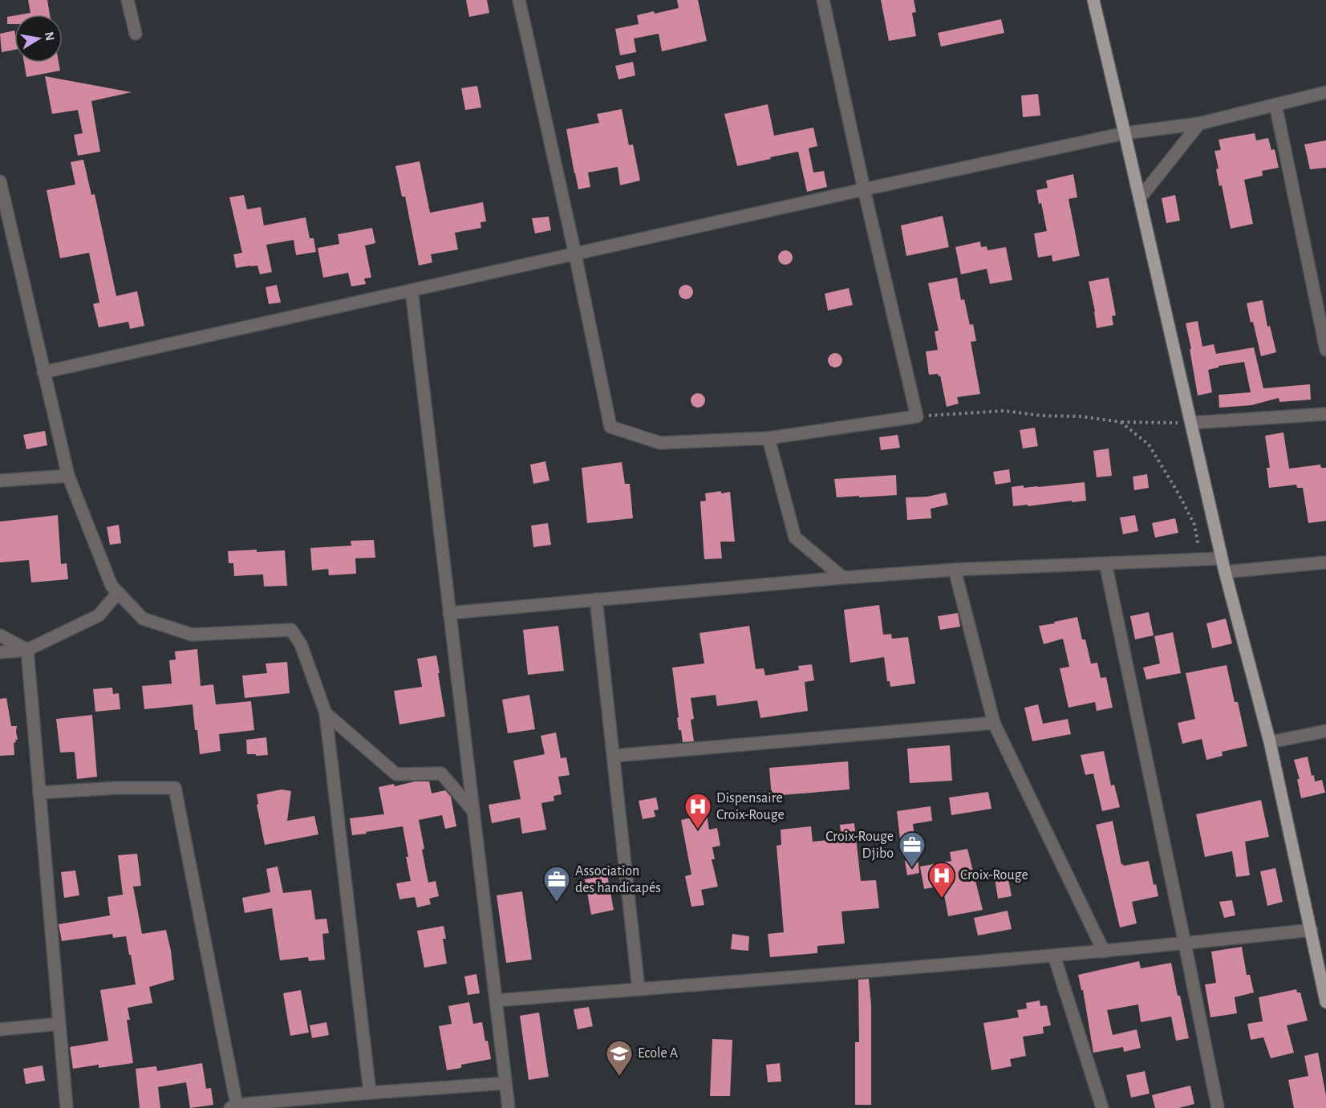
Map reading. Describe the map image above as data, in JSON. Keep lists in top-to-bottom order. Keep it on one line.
{"places":{"hospital":["Dispensaire Croix-Rouge","Croix-Rouge"],"office":["Croix-Rouge Djibo","Association des handicapés"],"school or university":["Ecole A"]},"north":"right"}
